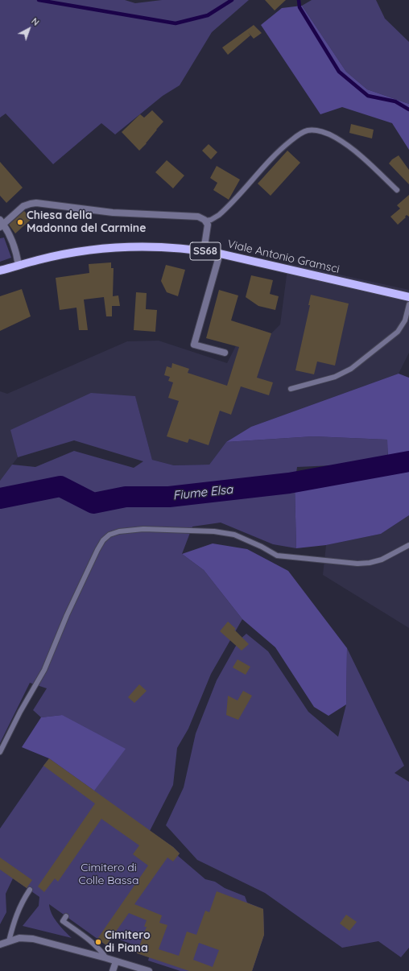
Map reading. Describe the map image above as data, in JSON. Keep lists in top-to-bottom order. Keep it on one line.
{"streets":{"main road":["SS68","Viale Antonio Gramsci"]},"water":["Fiume Elsa"],"parks":["Cimitero di Colle Bassa"],"places":["Chiesa della Madonna del Carmine","Cimitero di Piana"],"north":"top right"}
